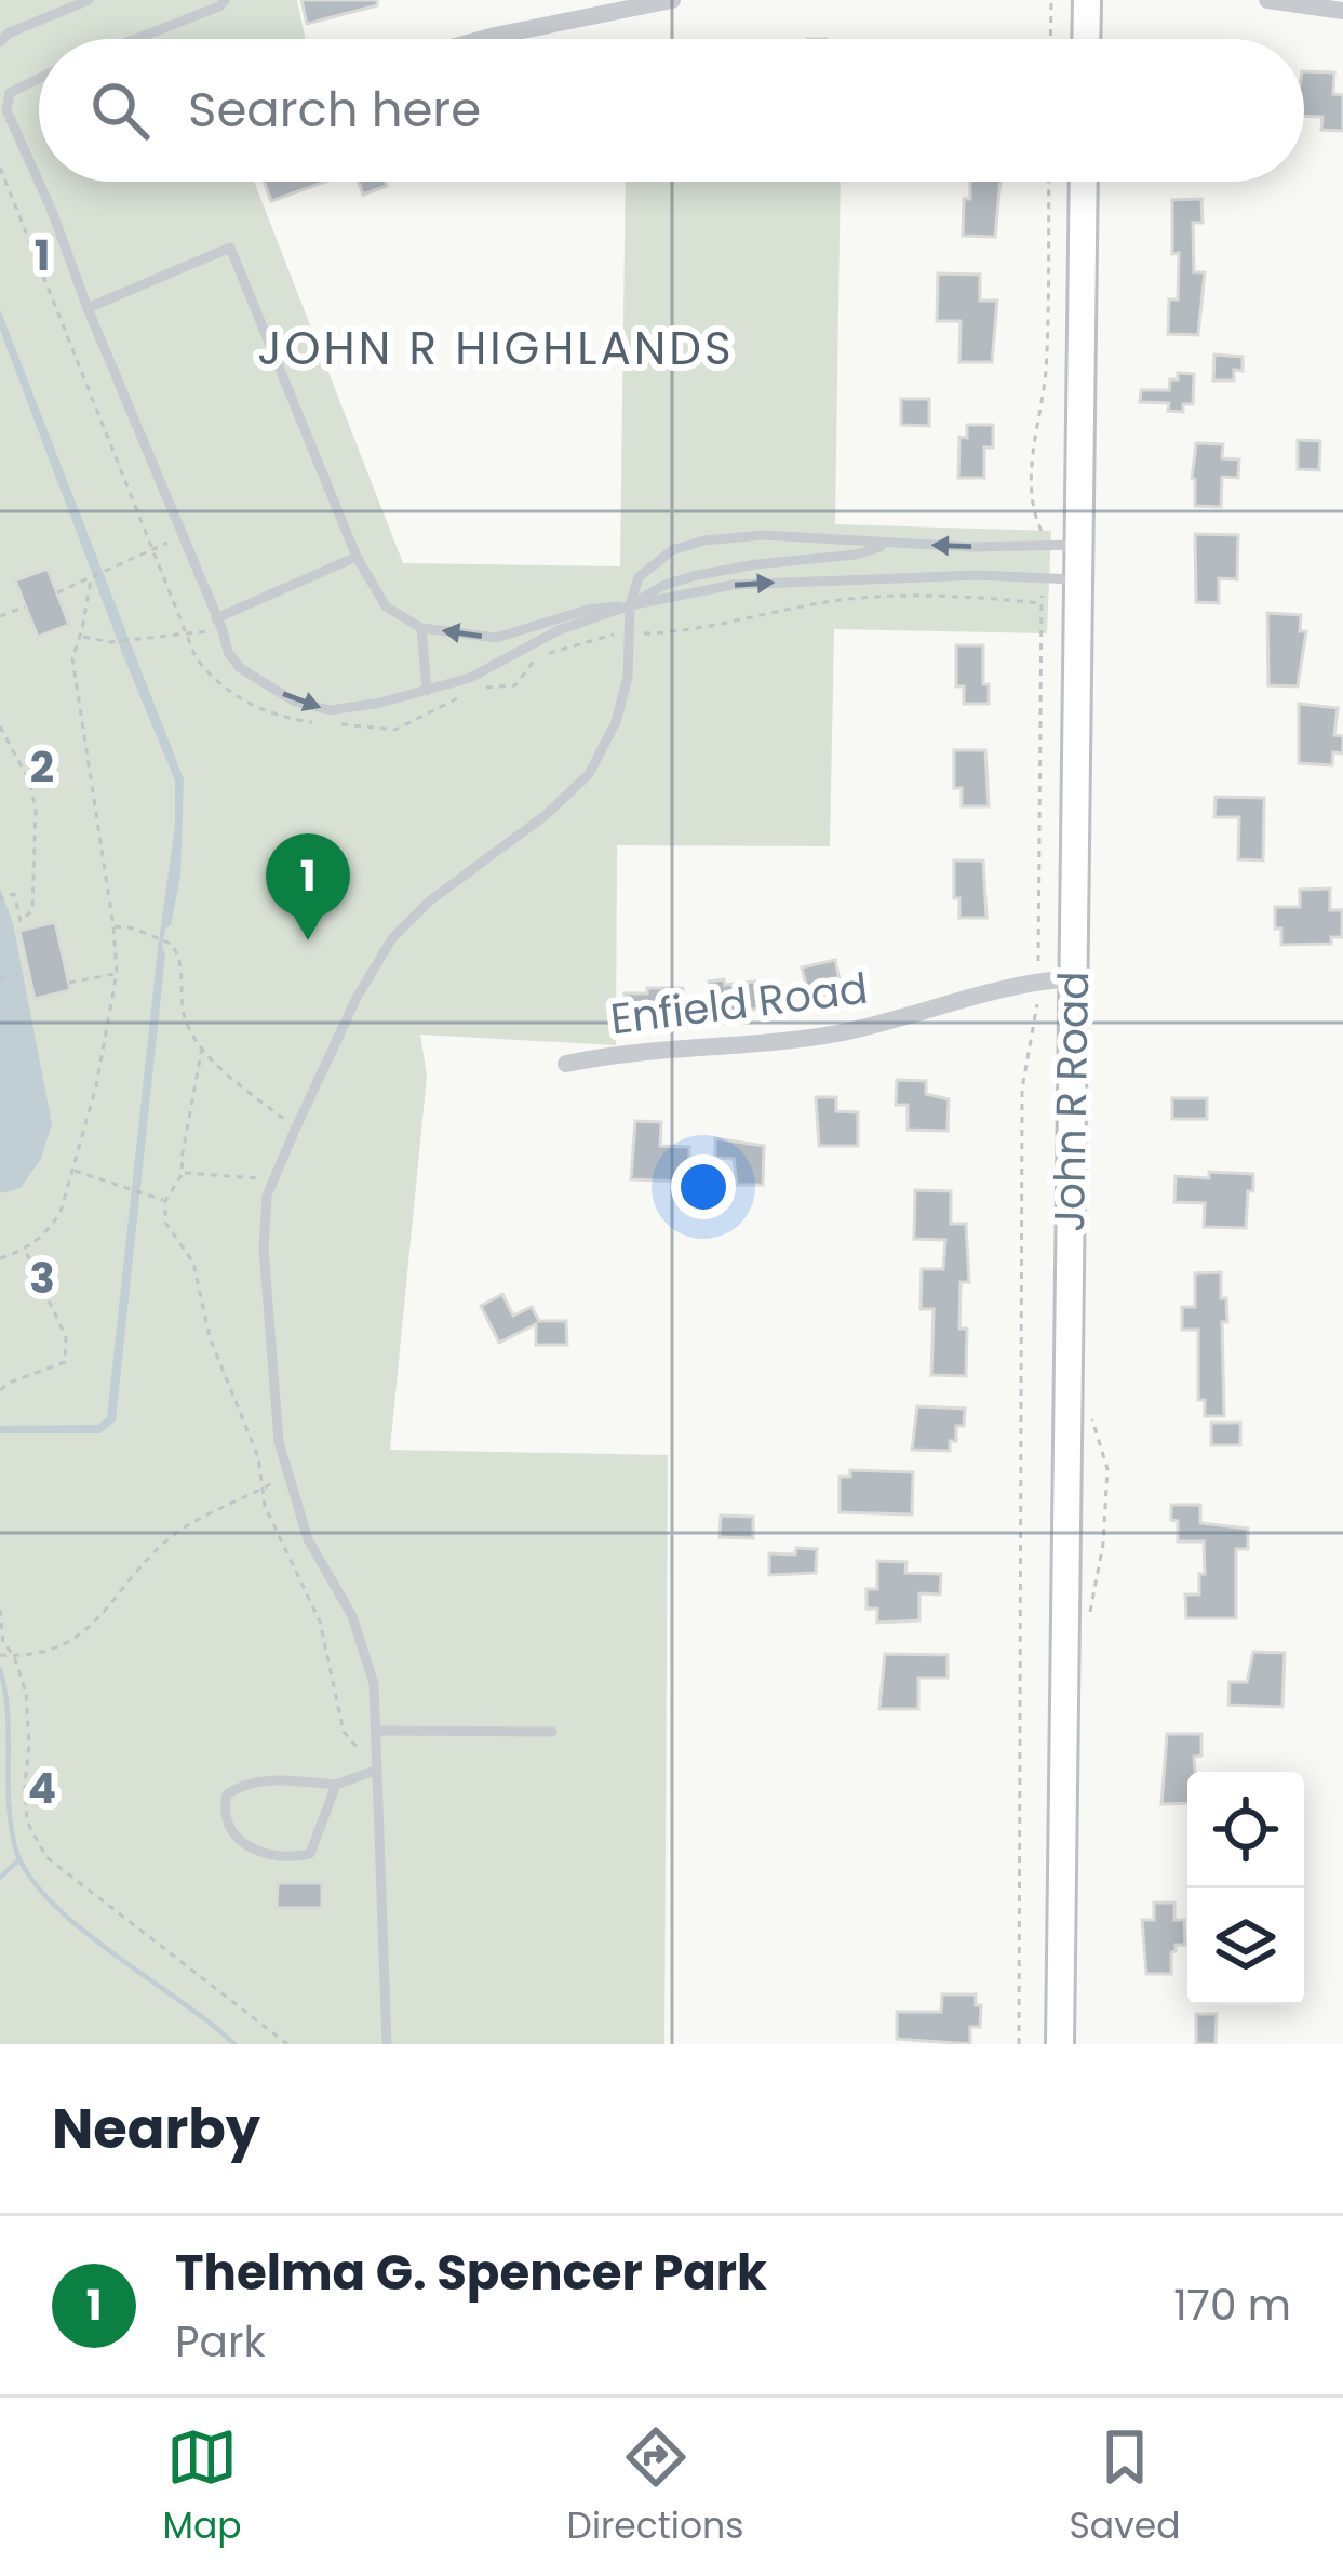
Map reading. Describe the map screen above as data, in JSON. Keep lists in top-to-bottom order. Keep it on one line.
{"streets":{"main road":["John R Road"],"street":["Enfield Road"]},"crossings":[["Enfield Road","John R Road"]],"districts":["JOHN R HIGHLANDS"],"page":{"search":"Search here","pins":"1","heading":"Nearby","list":[{"mark":"1","name":"Thelma G. Spencer Park","note":"Park","value":"170 m"}],"nav":["Map","Directions","Saved"]},"grid":{"rows":["1","2","3","4"]}}
